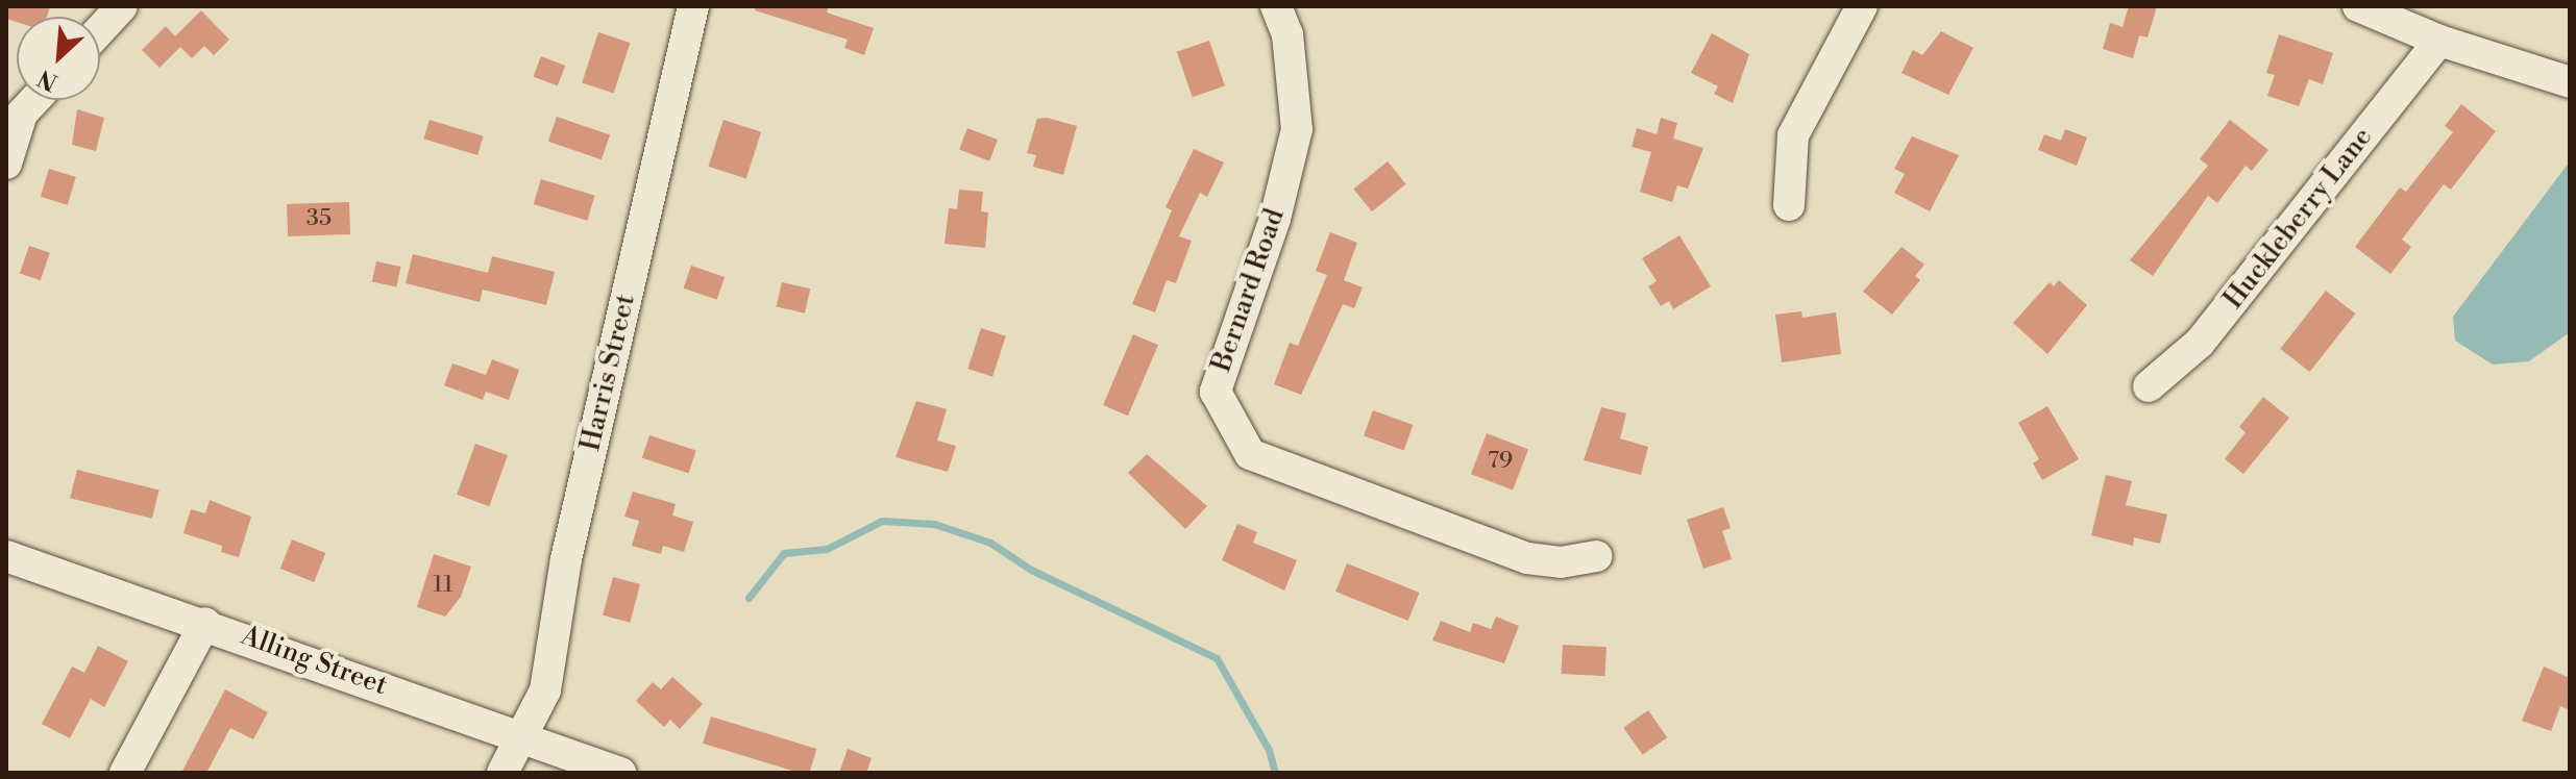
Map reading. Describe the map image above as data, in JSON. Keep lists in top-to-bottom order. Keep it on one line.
{"streets":{"street":["Huckleberry Lane","Bernard Road","Harris Street","Alling Street"]},"crossings":[["Harris Street","Alling Street"]],"house_numbers":["35","79","11"],"north":"bottom left"}
